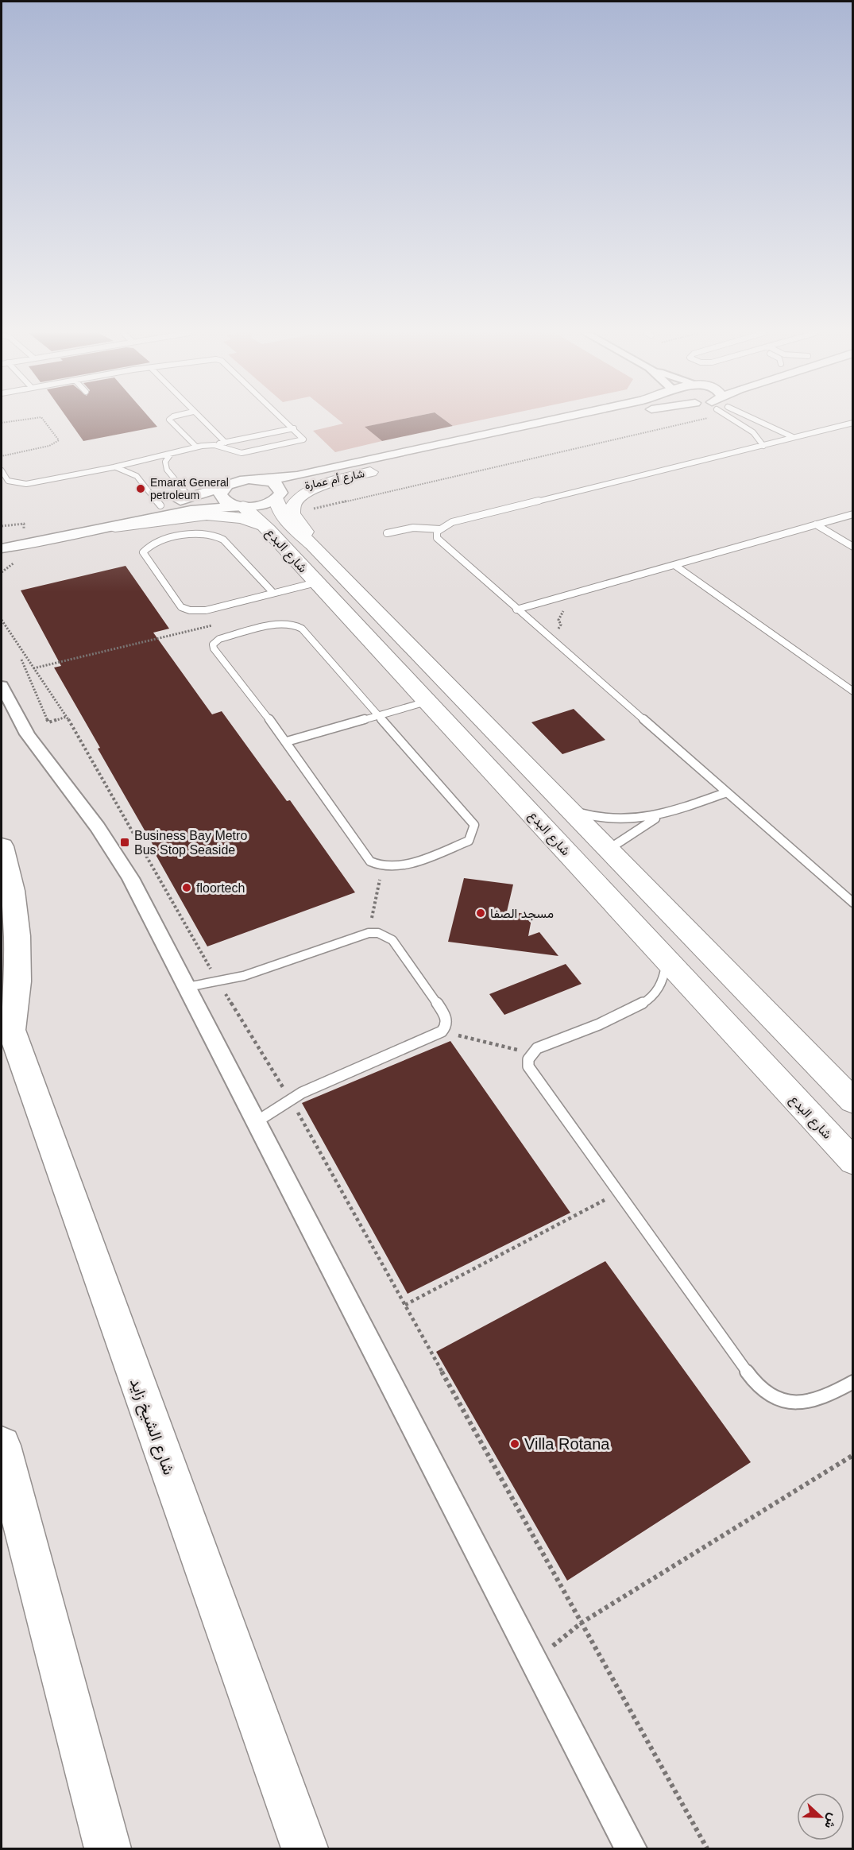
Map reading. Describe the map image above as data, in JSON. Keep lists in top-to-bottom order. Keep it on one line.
{"streets":{"highway":["شارع الشيخ زايد"],"main road":["شارع البدع"],"street":["شارع أم عمارة"]},"crossings":[["شارع أم عمارة","شارع البدع"]],"places":{"other":["Emarat General petroleum","floortech","مسجد الصفا","Villa Rotana"],"transit":["Business Bay Metro Bus Stop Seaside"]},"north":"right"}
